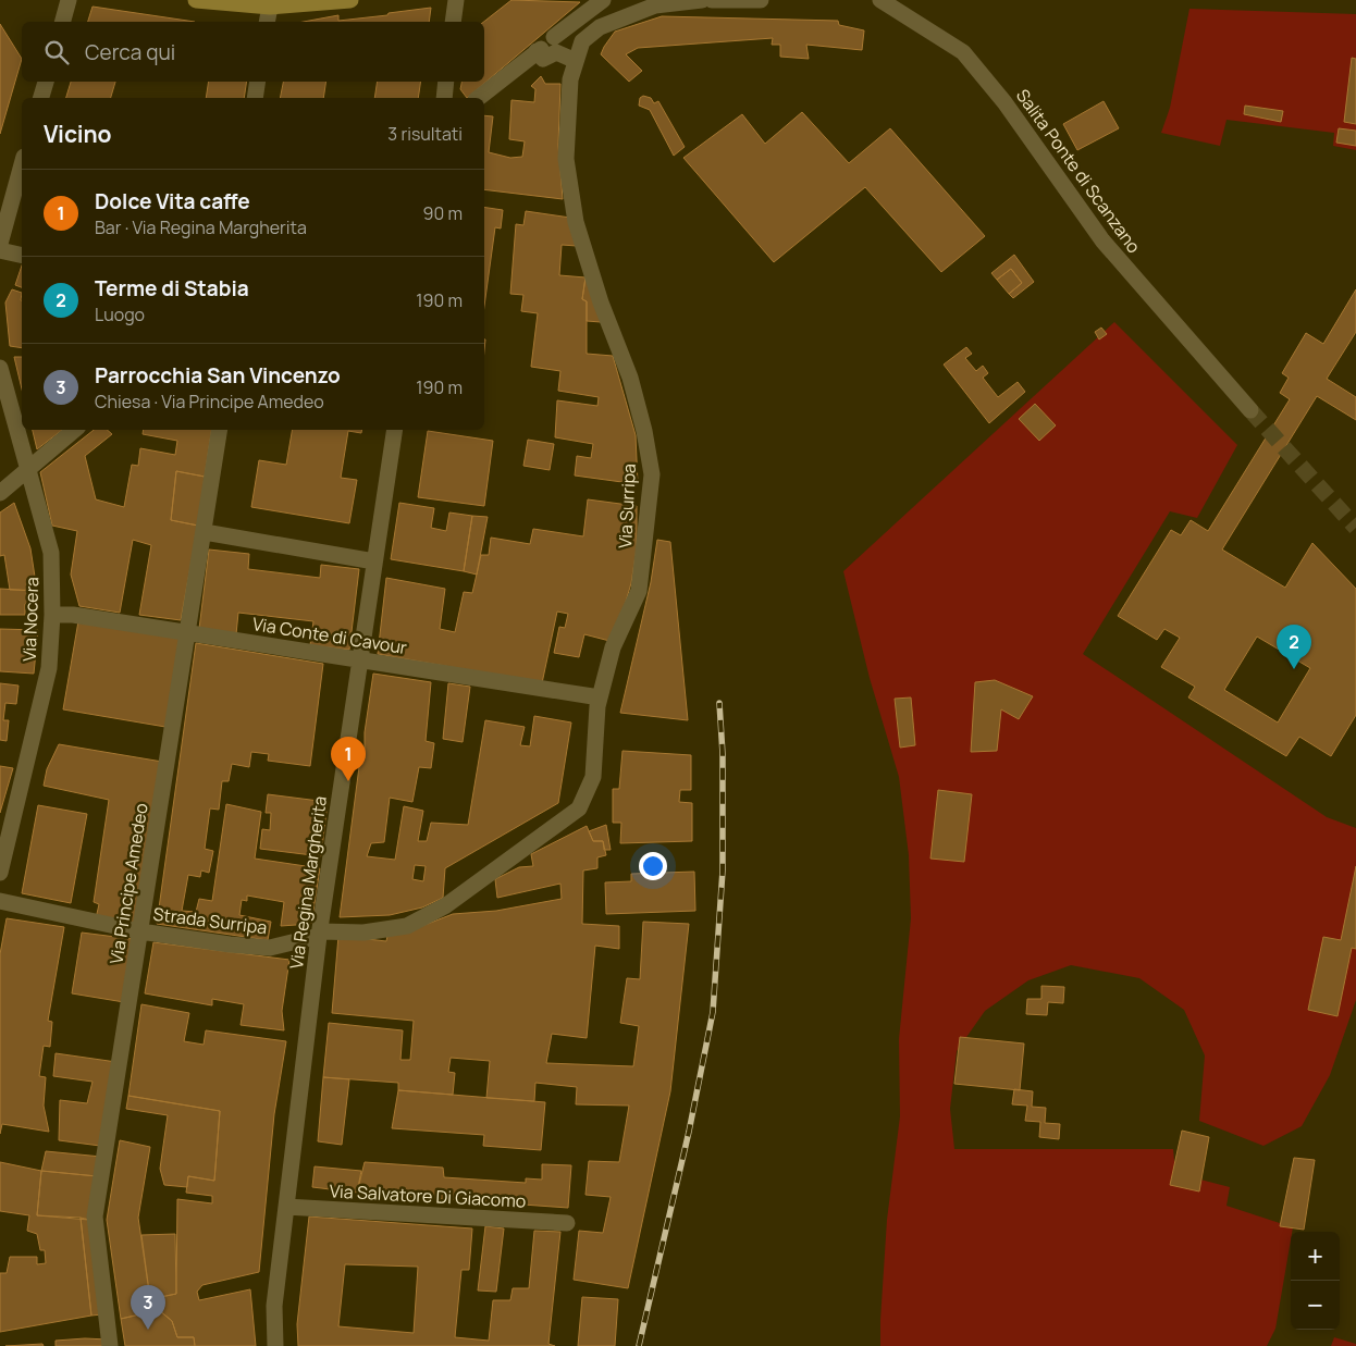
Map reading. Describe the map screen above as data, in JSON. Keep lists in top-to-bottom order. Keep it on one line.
{"streets":{"street":["Salita Ponte di Scanzano","Via Surripa","Via Nocera","Via Conte di Cavour","Via Regina Margherita","Via Principe Amedeo","Strada Surripa","Via Salvatore Di Giacomo"]},"crossings":[["Via Surripa","Via Conte di Cavour"],["Via Surripa","Via Regina Margherita"],["Via Surripa","Strada Surripa"],["Via Nocera","Via Conte di Cavour"],["Via Conte di Cavour","Via Regina Margherita"],["Via Conte di Cavour","Via Principe Amedeo"],["Via Regina Margherita","Strada Surripa"],["Via Regina Margherita","Via Salvatore Di Giacomo"],["Via Principe Amedeo","Strada Surripa"]],"page":{"search":"Cerca qui","heading":["Vicino","3 risultati"],"list":[{"mark":"1","name":"Dolce Vita caffe","note":"Bar · Via Regina Margherita","value":"90 m"},{"mark":"2","name":"Terme di Stabia","note":"Luogo","value":"190 m"},{"mark":"3","name":"Parrocchia San Vincenzo","note":"Chiesa · Via Principe Amedeo","value":"190 m"}],"pins":["2","1","3"],"map_buttons":["+","−"]}}
